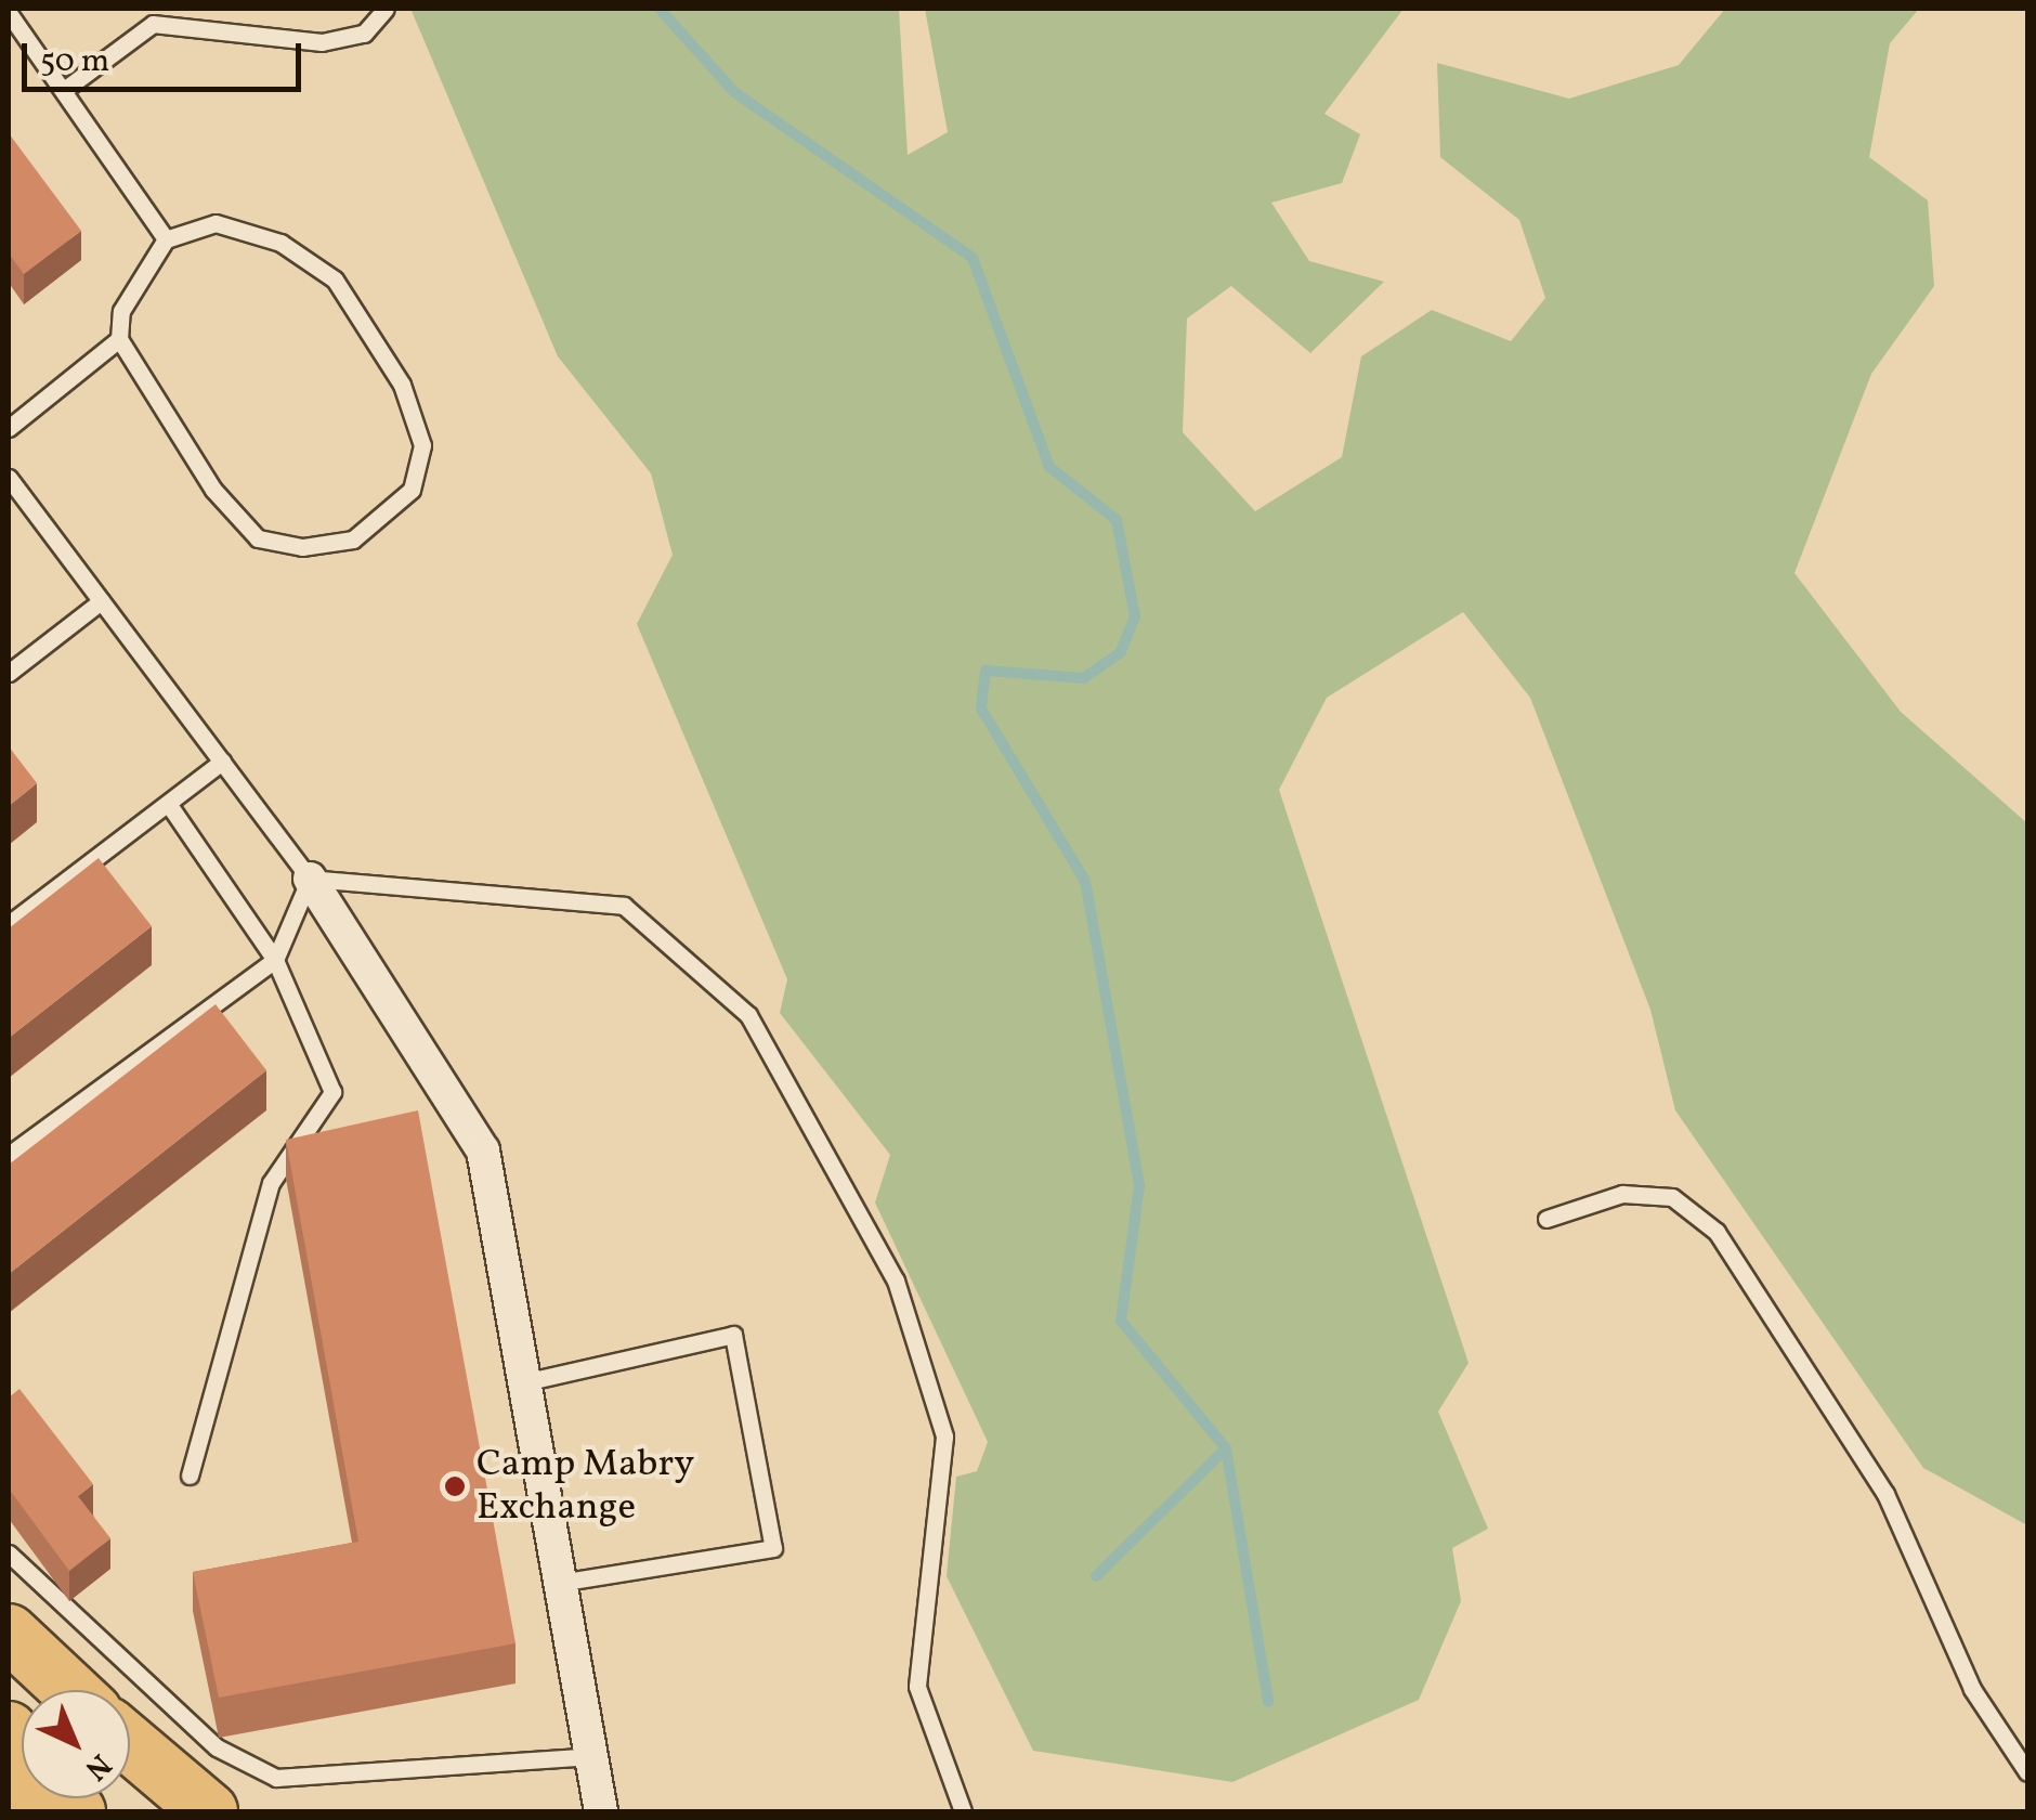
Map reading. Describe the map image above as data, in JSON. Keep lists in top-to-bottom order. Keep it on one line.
{"places":["Camp Mabry Exchange"],"scale_bar":"50 m","north":"bottom right"}
